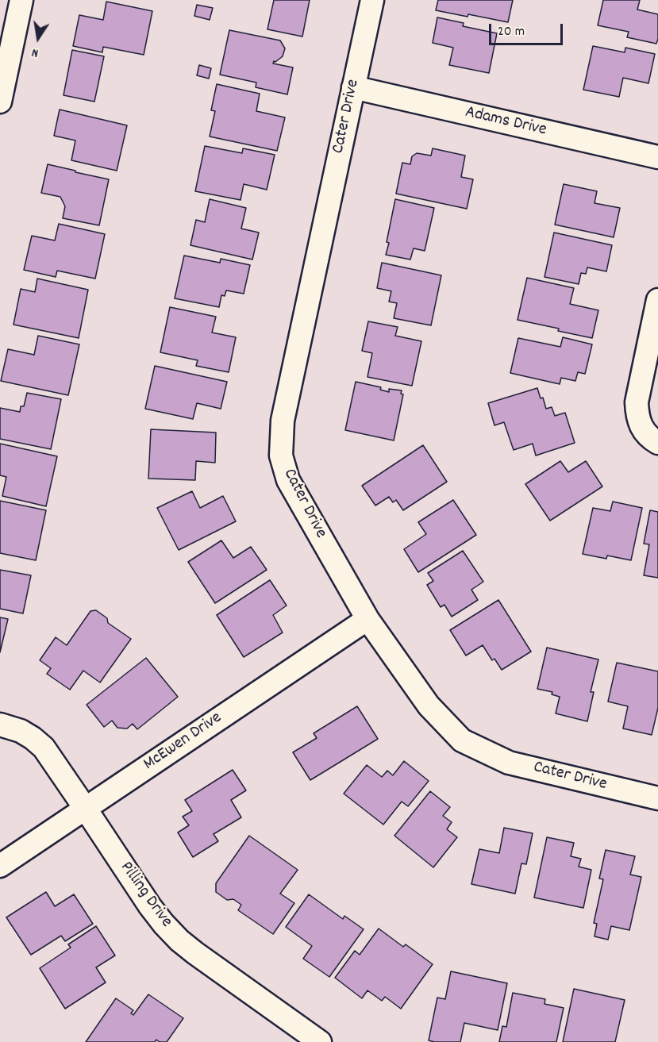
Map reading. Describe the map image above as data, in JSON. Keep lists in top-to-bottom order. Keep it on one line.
{"streets":{"street":["Cater Drive","Adams Drive","McEwen Drive","Pilling Drive"]},"crossings":[["Cater Drive","Adams Drive"],["Cater Drive","McEwen Drive"],["McEwen Drive","Pilling Drive"]],"scale_bar":"20 m","north":"bottom"}
